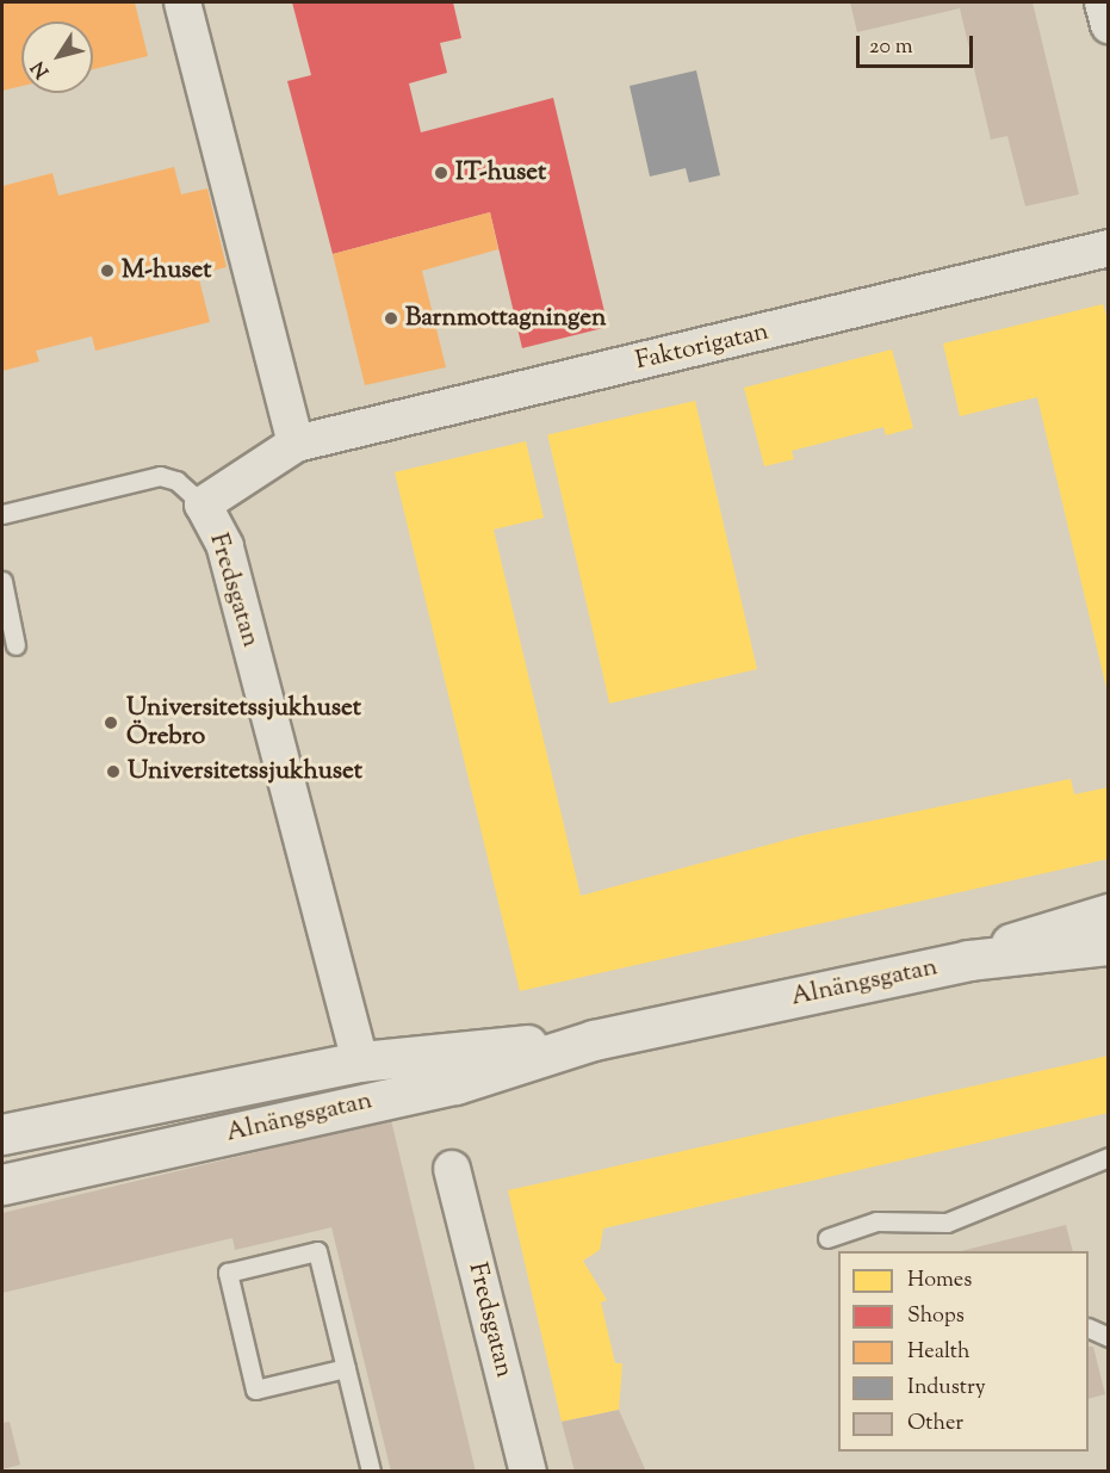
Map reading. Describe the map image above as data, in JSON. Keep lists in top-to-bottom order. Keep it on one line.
{"streets":{"main road":["Alnängsgatan"],"street":["Faktorigatan","Fredsgatan"]},"crossings":[["Faktorigatan","Fredsgatan"],["Fredsgatan","Alnängsgatan"]],"places":["IT-huset","M-huset","Barnmottagningen","Universitetssjukhuset Örebro","Universitetssjukhuset"],"legend":["Homes","Shops","Health","Industry","Other"],"scale_bar":"20 m","north":"bottom left"}
